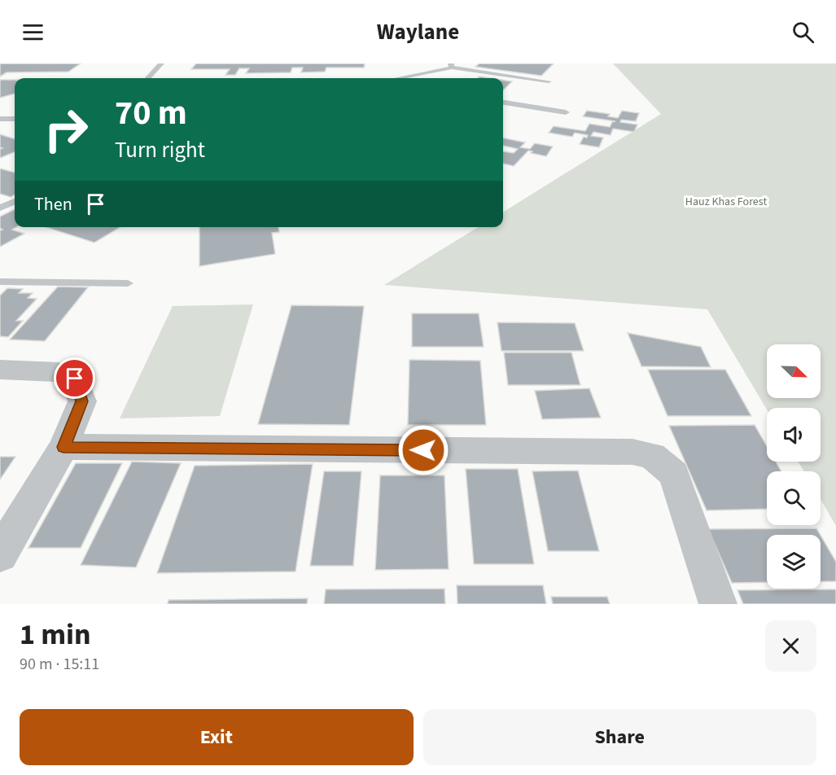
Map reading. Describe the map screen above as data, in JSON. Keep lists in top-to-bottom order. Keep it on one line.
{"parks":["Hauz Khas Forest"],"north":"bottom right","page":{"header":"Waylane","turn":["70 m","Turn right"],"then":"Then","heading":["1 min","90 m · 15:11"],"buttons":["Exit","Share"]}}
